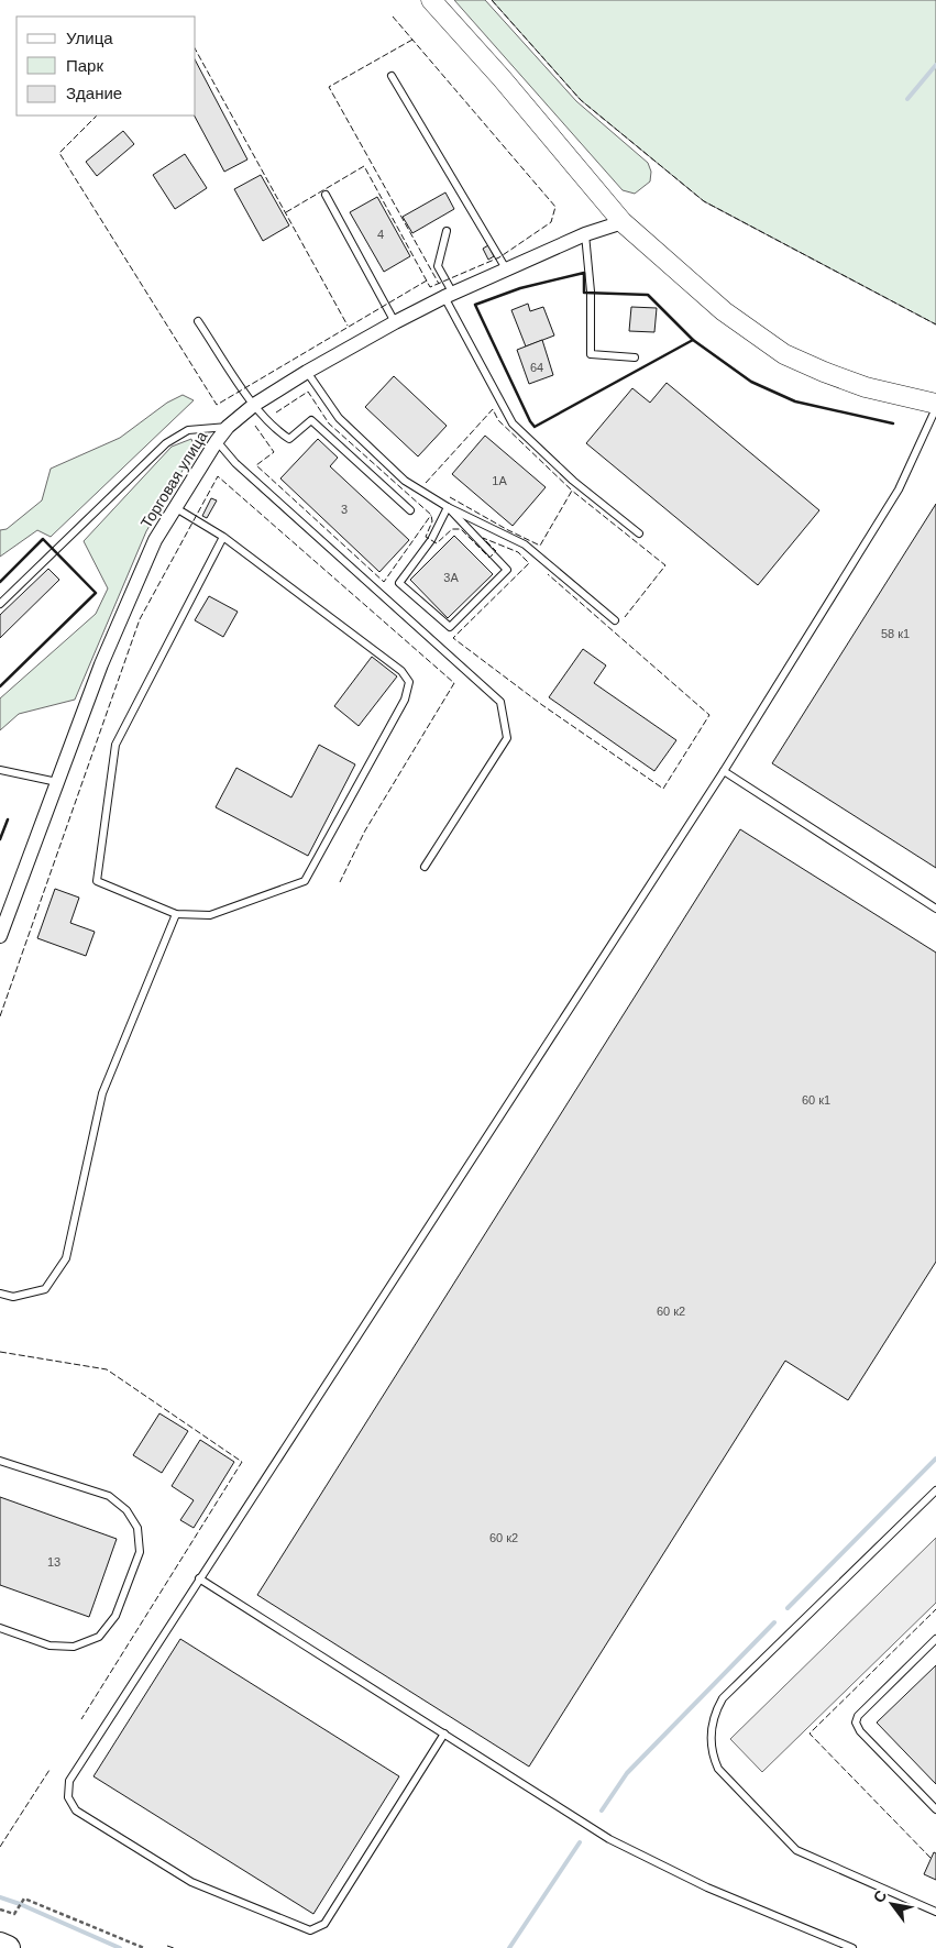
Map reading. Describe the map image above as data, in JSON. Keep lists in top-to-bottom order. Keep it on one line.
{"streets":{"street":["Торговая улица"]},"house_numbers":["4","64","1А","3","3А","58 к1","60 к1","60 к2","60 к2","13"],"legend":["Улица","Парк","Здание"],"north":"top left"}
